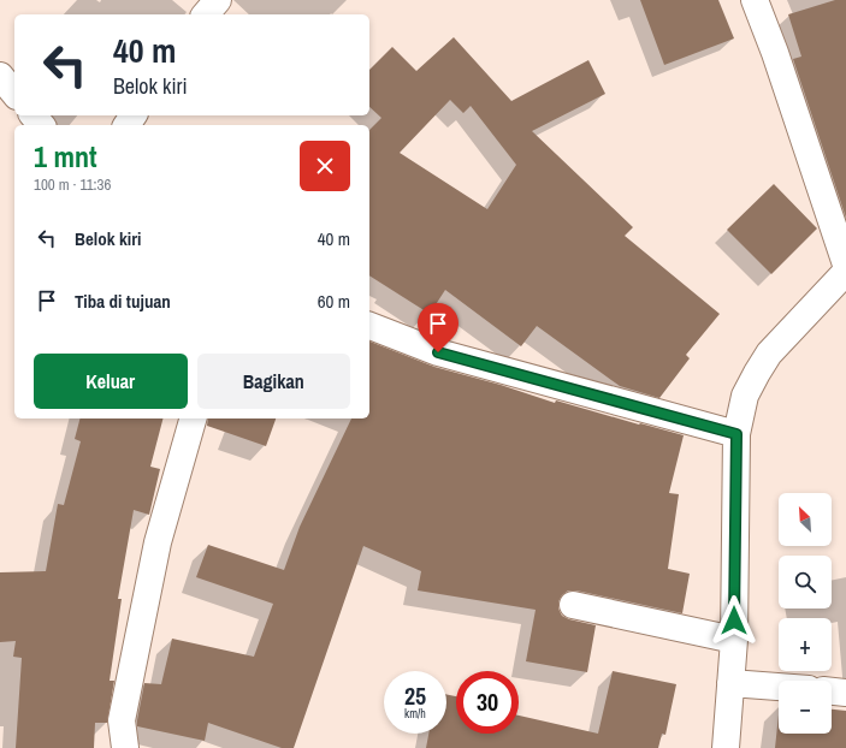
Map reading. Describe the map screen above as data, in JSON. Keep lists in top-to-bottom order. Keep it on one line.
{"north":"top left","page":{"turn":["40 m","Belok kiri"],"heading":["1 mnt","100 m · 11:36"],"list":[{"name":"Belok kiri","value":"40 m"},{"name":"Tiba di tujuan","value":"60 m"}],"buttons":["Keluar","Bagikan"],"map_buttons":["+","−"],"speed":"25 km/h","limit":"30"}}
